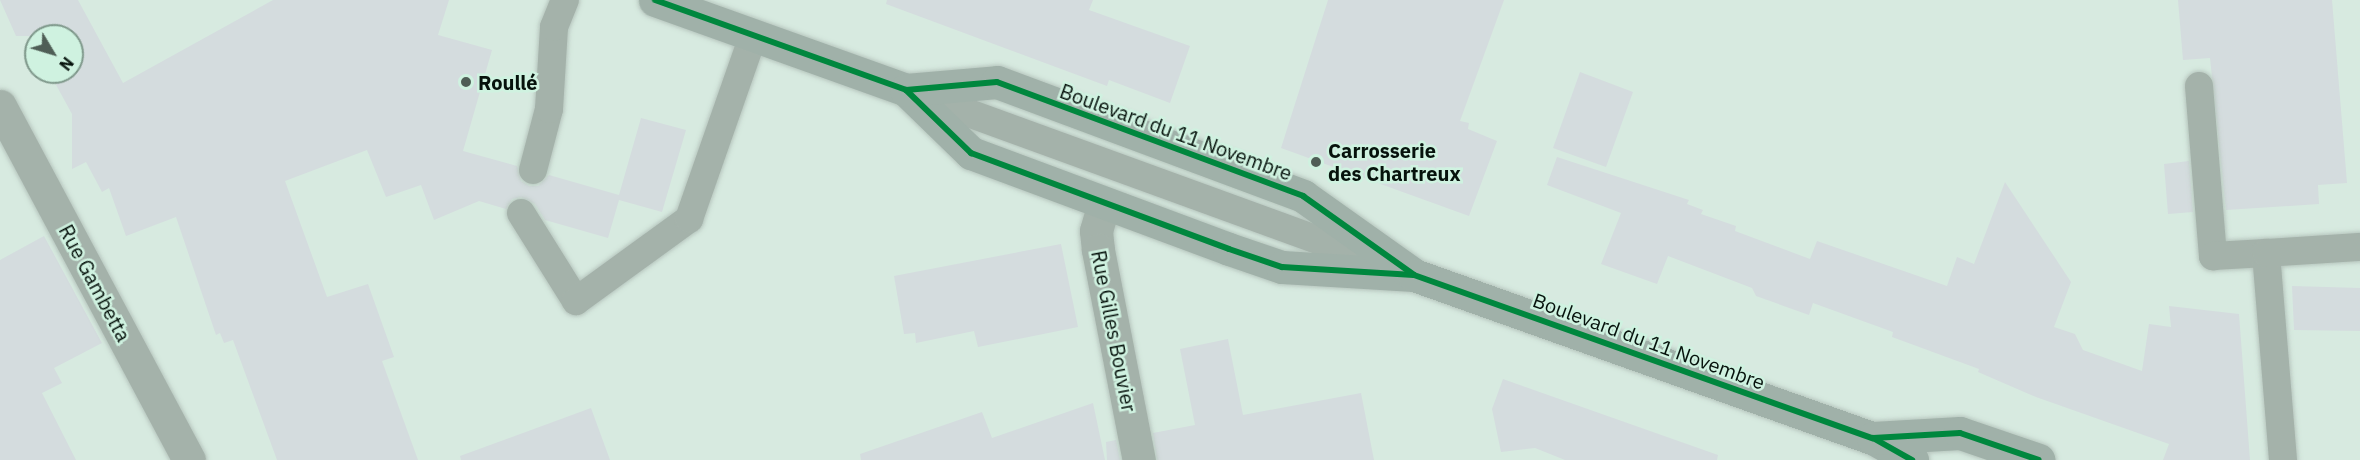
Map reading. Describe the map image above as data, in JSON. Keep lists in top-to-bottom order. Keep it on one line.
{"streets":{"main road":["Boulevard du 11 Novembre"],"street":["Rue Gambetta","Rue Gilles Bouvier"]},"crossings":[["Boulevard du 11 Novembre","Rue Gilles Bouvier"]],"places":["Roullé","Carrosserie des Chartreux"],"north":"bottom right"}
